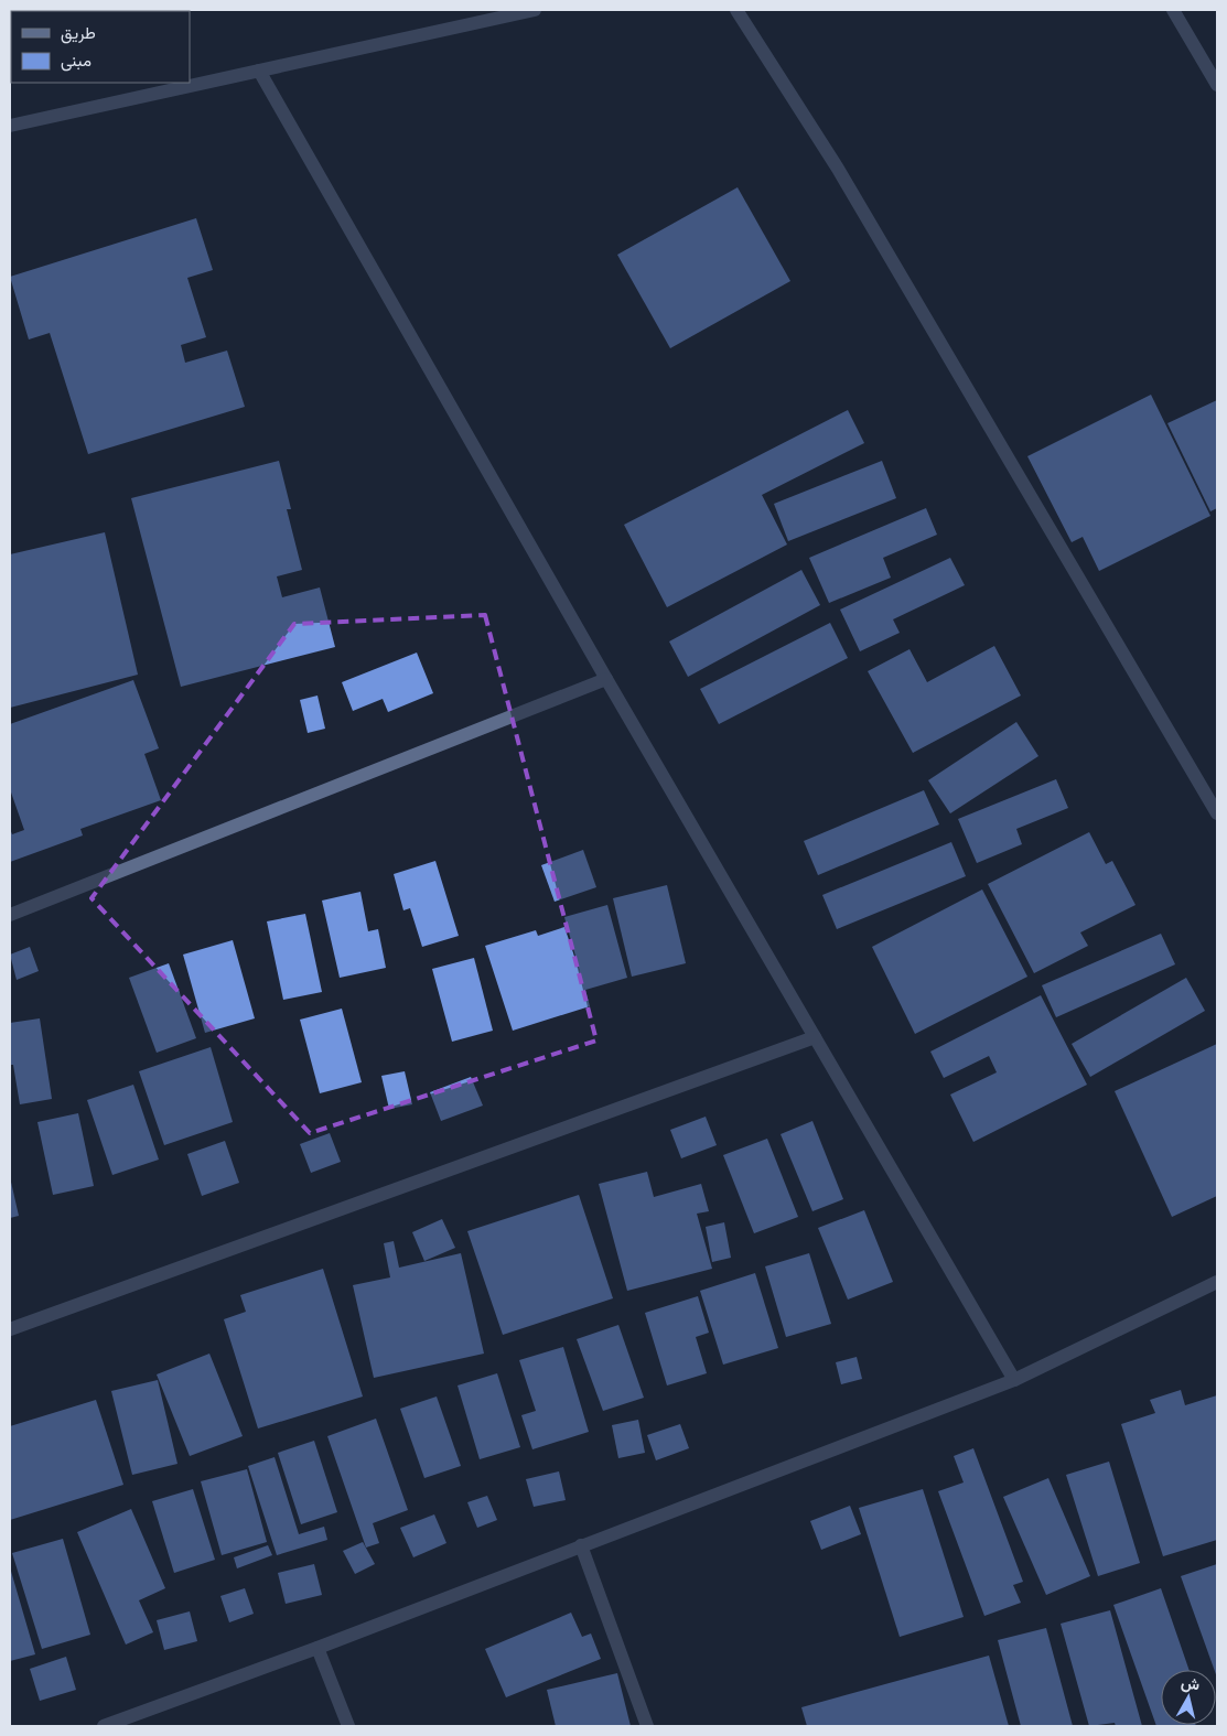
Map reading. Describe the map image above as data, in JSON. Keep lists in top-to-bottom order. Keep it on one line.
{"legend":["طريق","مبنى"],"north":"top"}
